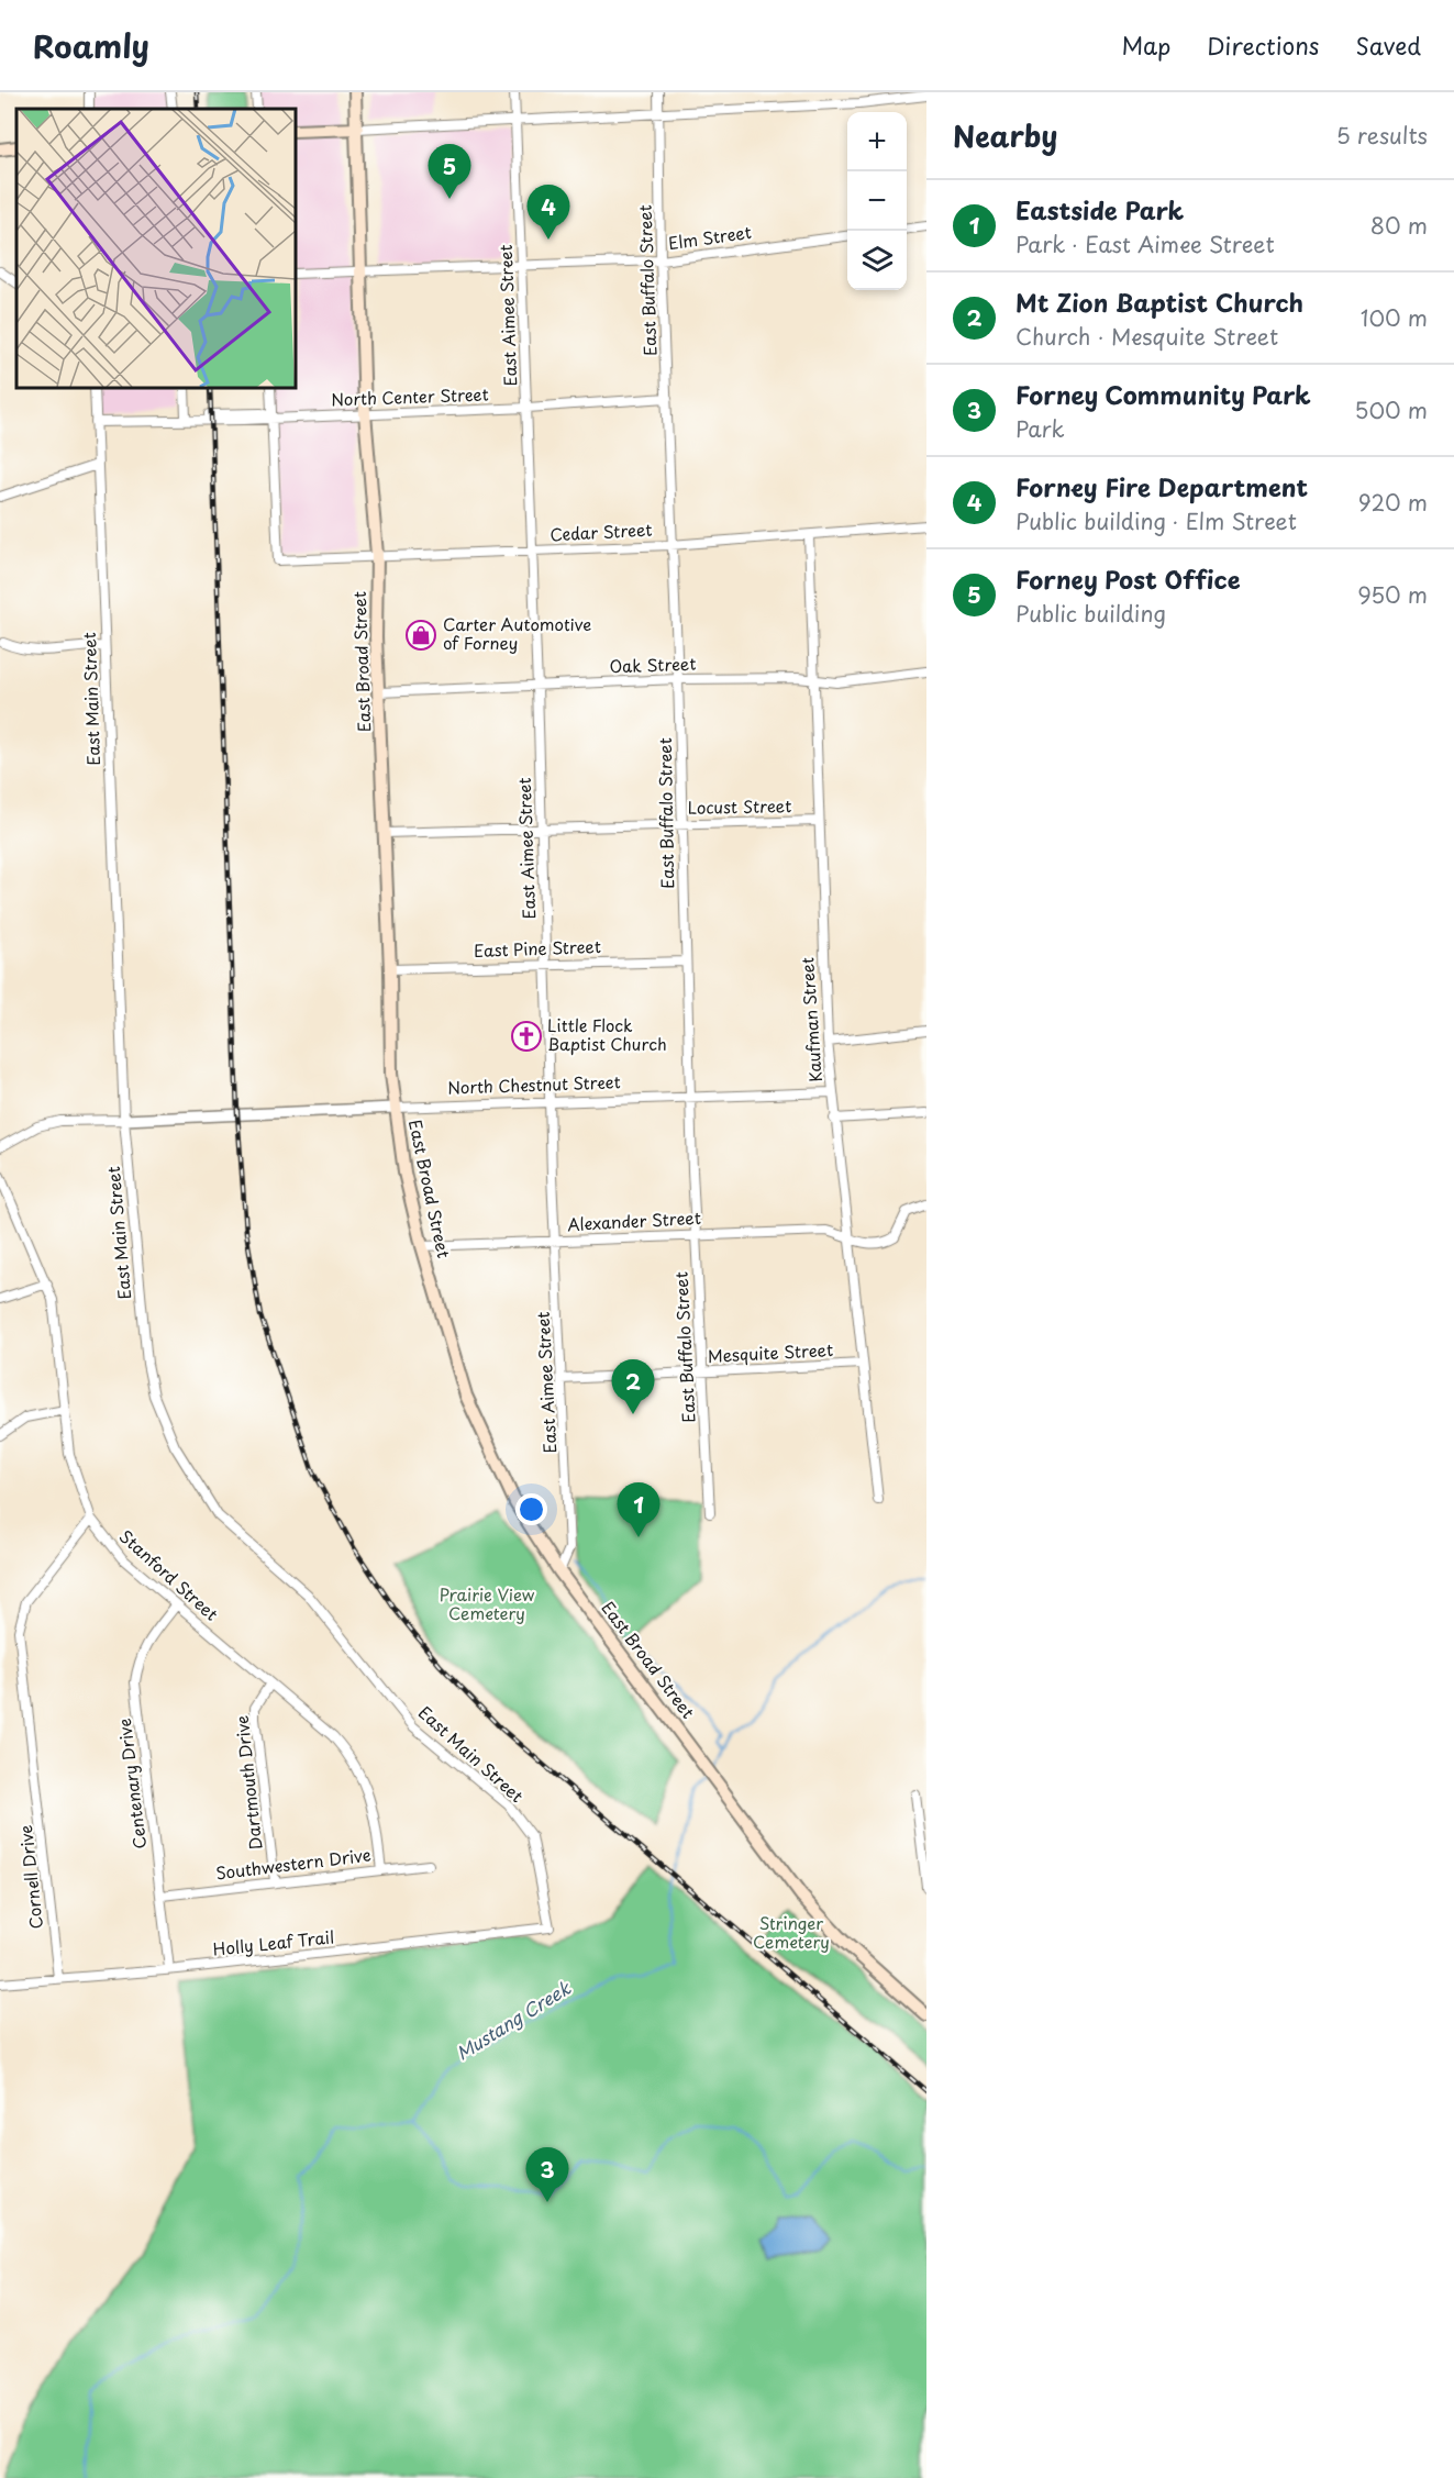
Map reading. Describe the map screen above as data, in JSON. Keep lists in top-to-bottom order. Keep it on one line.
{"streets":{"main road":["East Broad Street"],"street":["Elm Street","East Buffalo Street","East Aimee Street","North Center Street","Cedar Street","Oak Street","East Main Street","Locust Street","East Pine Street","Kaufman Street","North Chestnut Street","Alexander Street","Mesquite Street","Stanford Street","Dartmouth Drive","Centenary Drive","Southwestern Drive","Cornell Drive","Holly Leaf Trail"]},"crossings":[["Elm Street","East Buffalo Street"],["Elm Street","East Aimee Street"],["Elm Street","East Broad Street"],["East Buffalo Street","North Center Street"],["East Buffalo Street","Cedar Street"],["East Buffalo Street","Oak Street"],["East Buffalo Street","Locust Street"],["East Buffalo Street","East Pine Street"],["East Buffalo Street","North Chestnut Street"],["East Buffalo Street","Alexander Street"],["East Buffalo Street","Mesquite Street"],["East Aimee Street","North Center Street"],["East Aimee Street","Cedar Street"],["East Aimee Street","East Broad Street"],["East Aimee Street","Oak Street"],["East Aimee Street","Locust Street"],["East Aimee Street","East Pine Street"],["East Aimee Street","North Chestnut Street"],["East Aimee Street","Alexander Street"],["East Aimee Street","Mesquite Street"],["North Center Street","Cedar Street"],["North Center Street","East Broad Street"],["North Center Street","East Main Street"],["Cedar Street","East Broad Street"],["Cedar Street","Kaufman Street"],["East Broad Street","Oak Street"],["East Broad Street","Locust Street"],["East Broad Street","East Pine Street"],["East Broad Street","North Chestnut Street"],["East Broad Street","Alexander Street"],["Oak Street","Kaufman Street"],["East Main Street","North Chestnut Street"],["East Main Street","Holly Leaf Trail"],["Locust Street","Kaufman Street"],["Kaufman Street","North Chestnut Street"],["Kaufman Street","Alexander Street"],["Kaufman Street","Mesquite Street"],["Stanford Street","Dartmouth Drive"],["Stanford Street","Centenary Drive"],["Stanford Street","Southwestern Drive"],["Stanford Street","Cornell Drive"],["Dartmouth Drive","Southwestern Drive"],["Centenary Drive","Southwestern Drive"],["Centenary Drive","Holly Leaf Trail"],["Cornell Drive","Holly Leaf Trail"]],"water":["Mustang Creek"],"parks":["Prairie View Cemetery","Stringer Cemetery"],"places":{"shop":["Carter Automotive of Forney"],"church":["Little Flock Baptist Church"]},"page":{"header":"Roamly","nav":["Map","Directions","Saved"],"heading":["Nearby","5 results"],"map_buttons":["+","−"],"pins":["5","4","2","1","3"],"list":[{"mark":"1","name":"Eastside Park","note":"Park · East Aimee Street","value":"80 m"},{"mark":"2","name":"Mt Zion Baptist Church","note":"Church · Mesquite Street","value":"100 m"},{"mark":"3","name":"Forney Community Park","note":"Park","value":"500 m"},{"mark":"4","name":"Forney Fire Department","note":"Public building · Elm Street","value":"920 m"},{"mark":"5","name":"Forney Post Office","note":"Public building","value":"950 m"}]}}
